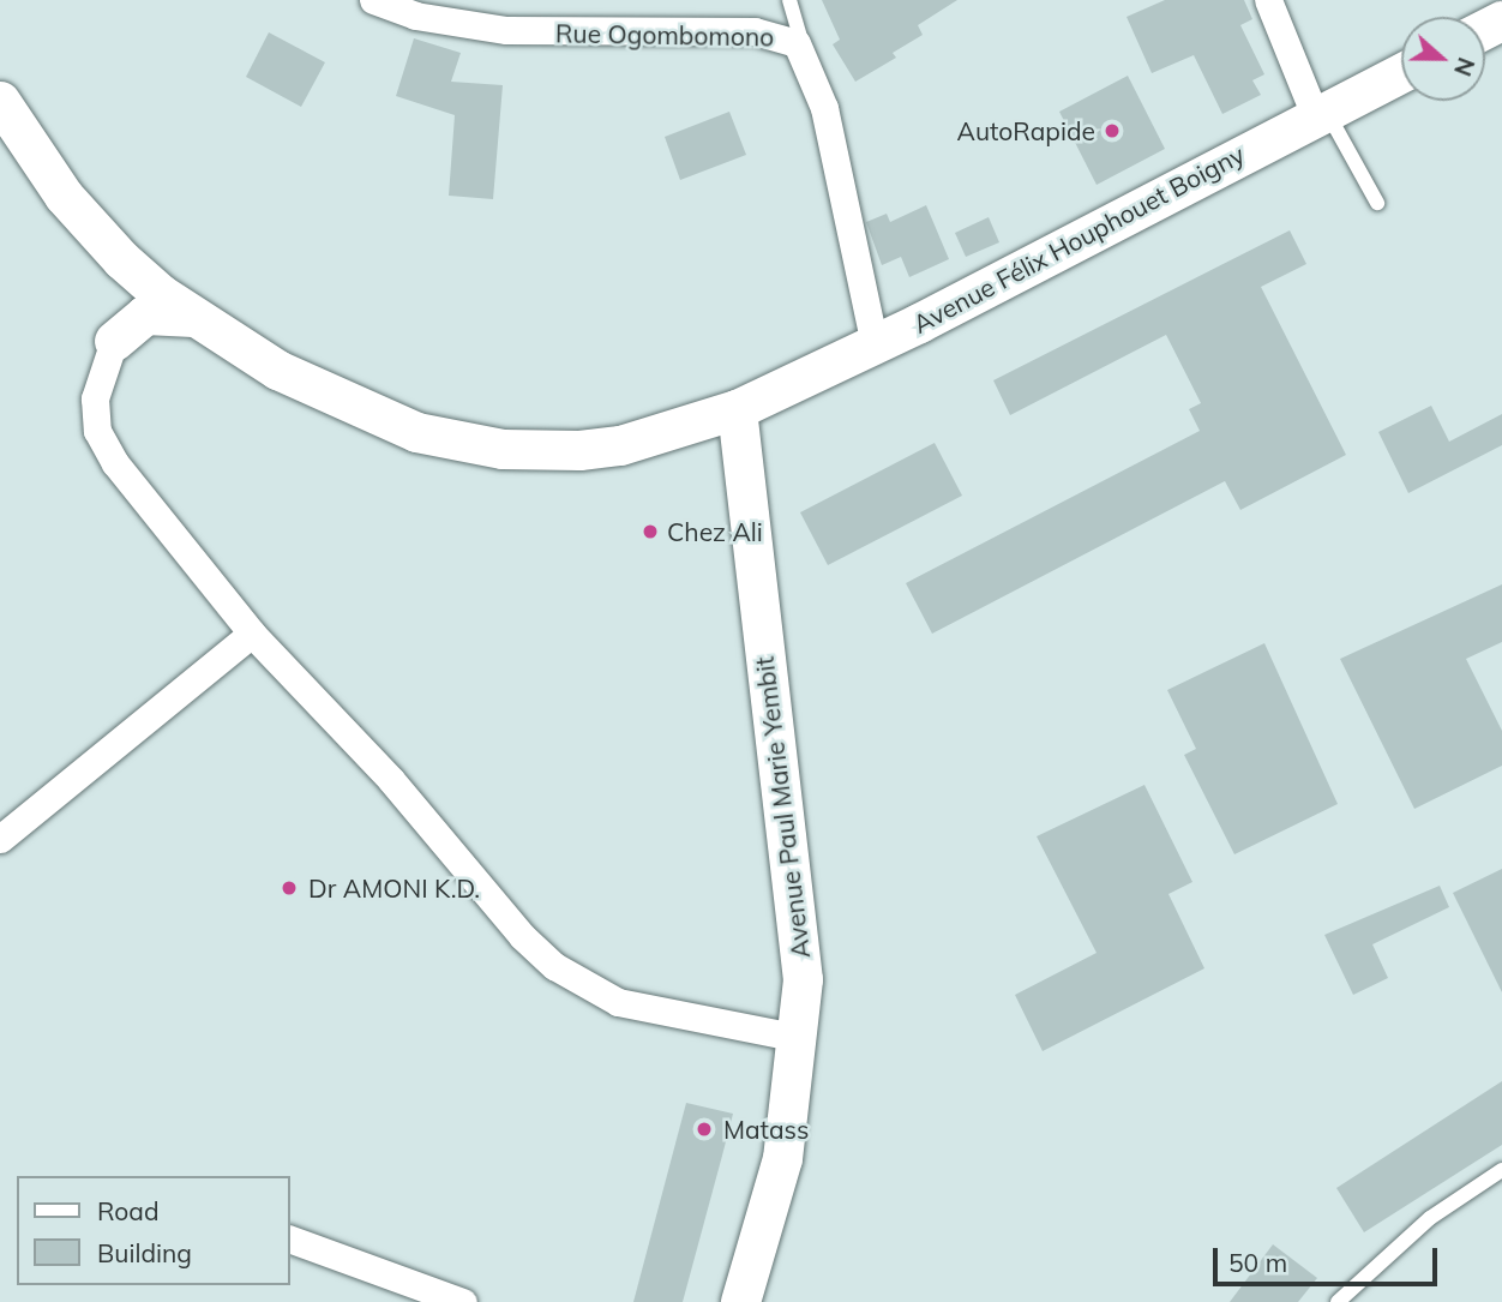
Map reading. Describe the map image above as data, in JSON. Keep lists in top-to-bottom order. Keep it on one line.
{"streets":{"main road":["Avenue Félix Houphouet Boigny","Avenue Paul Marie Yembit"],"street":["Rue Ogombomono"]},"crossings":[["Rue Ogombomono","Avenue Félix Houphouet Boigny"],["Avenue Félix Houphouet Boigny","Avenue Paul Marie Yembit"]],"places":["AutoRapide","Chez Ali","Dr AMONI K.D.","Matass"],"legend":["Road","Building"],"scale_bar":"50 m","north":"right"}
